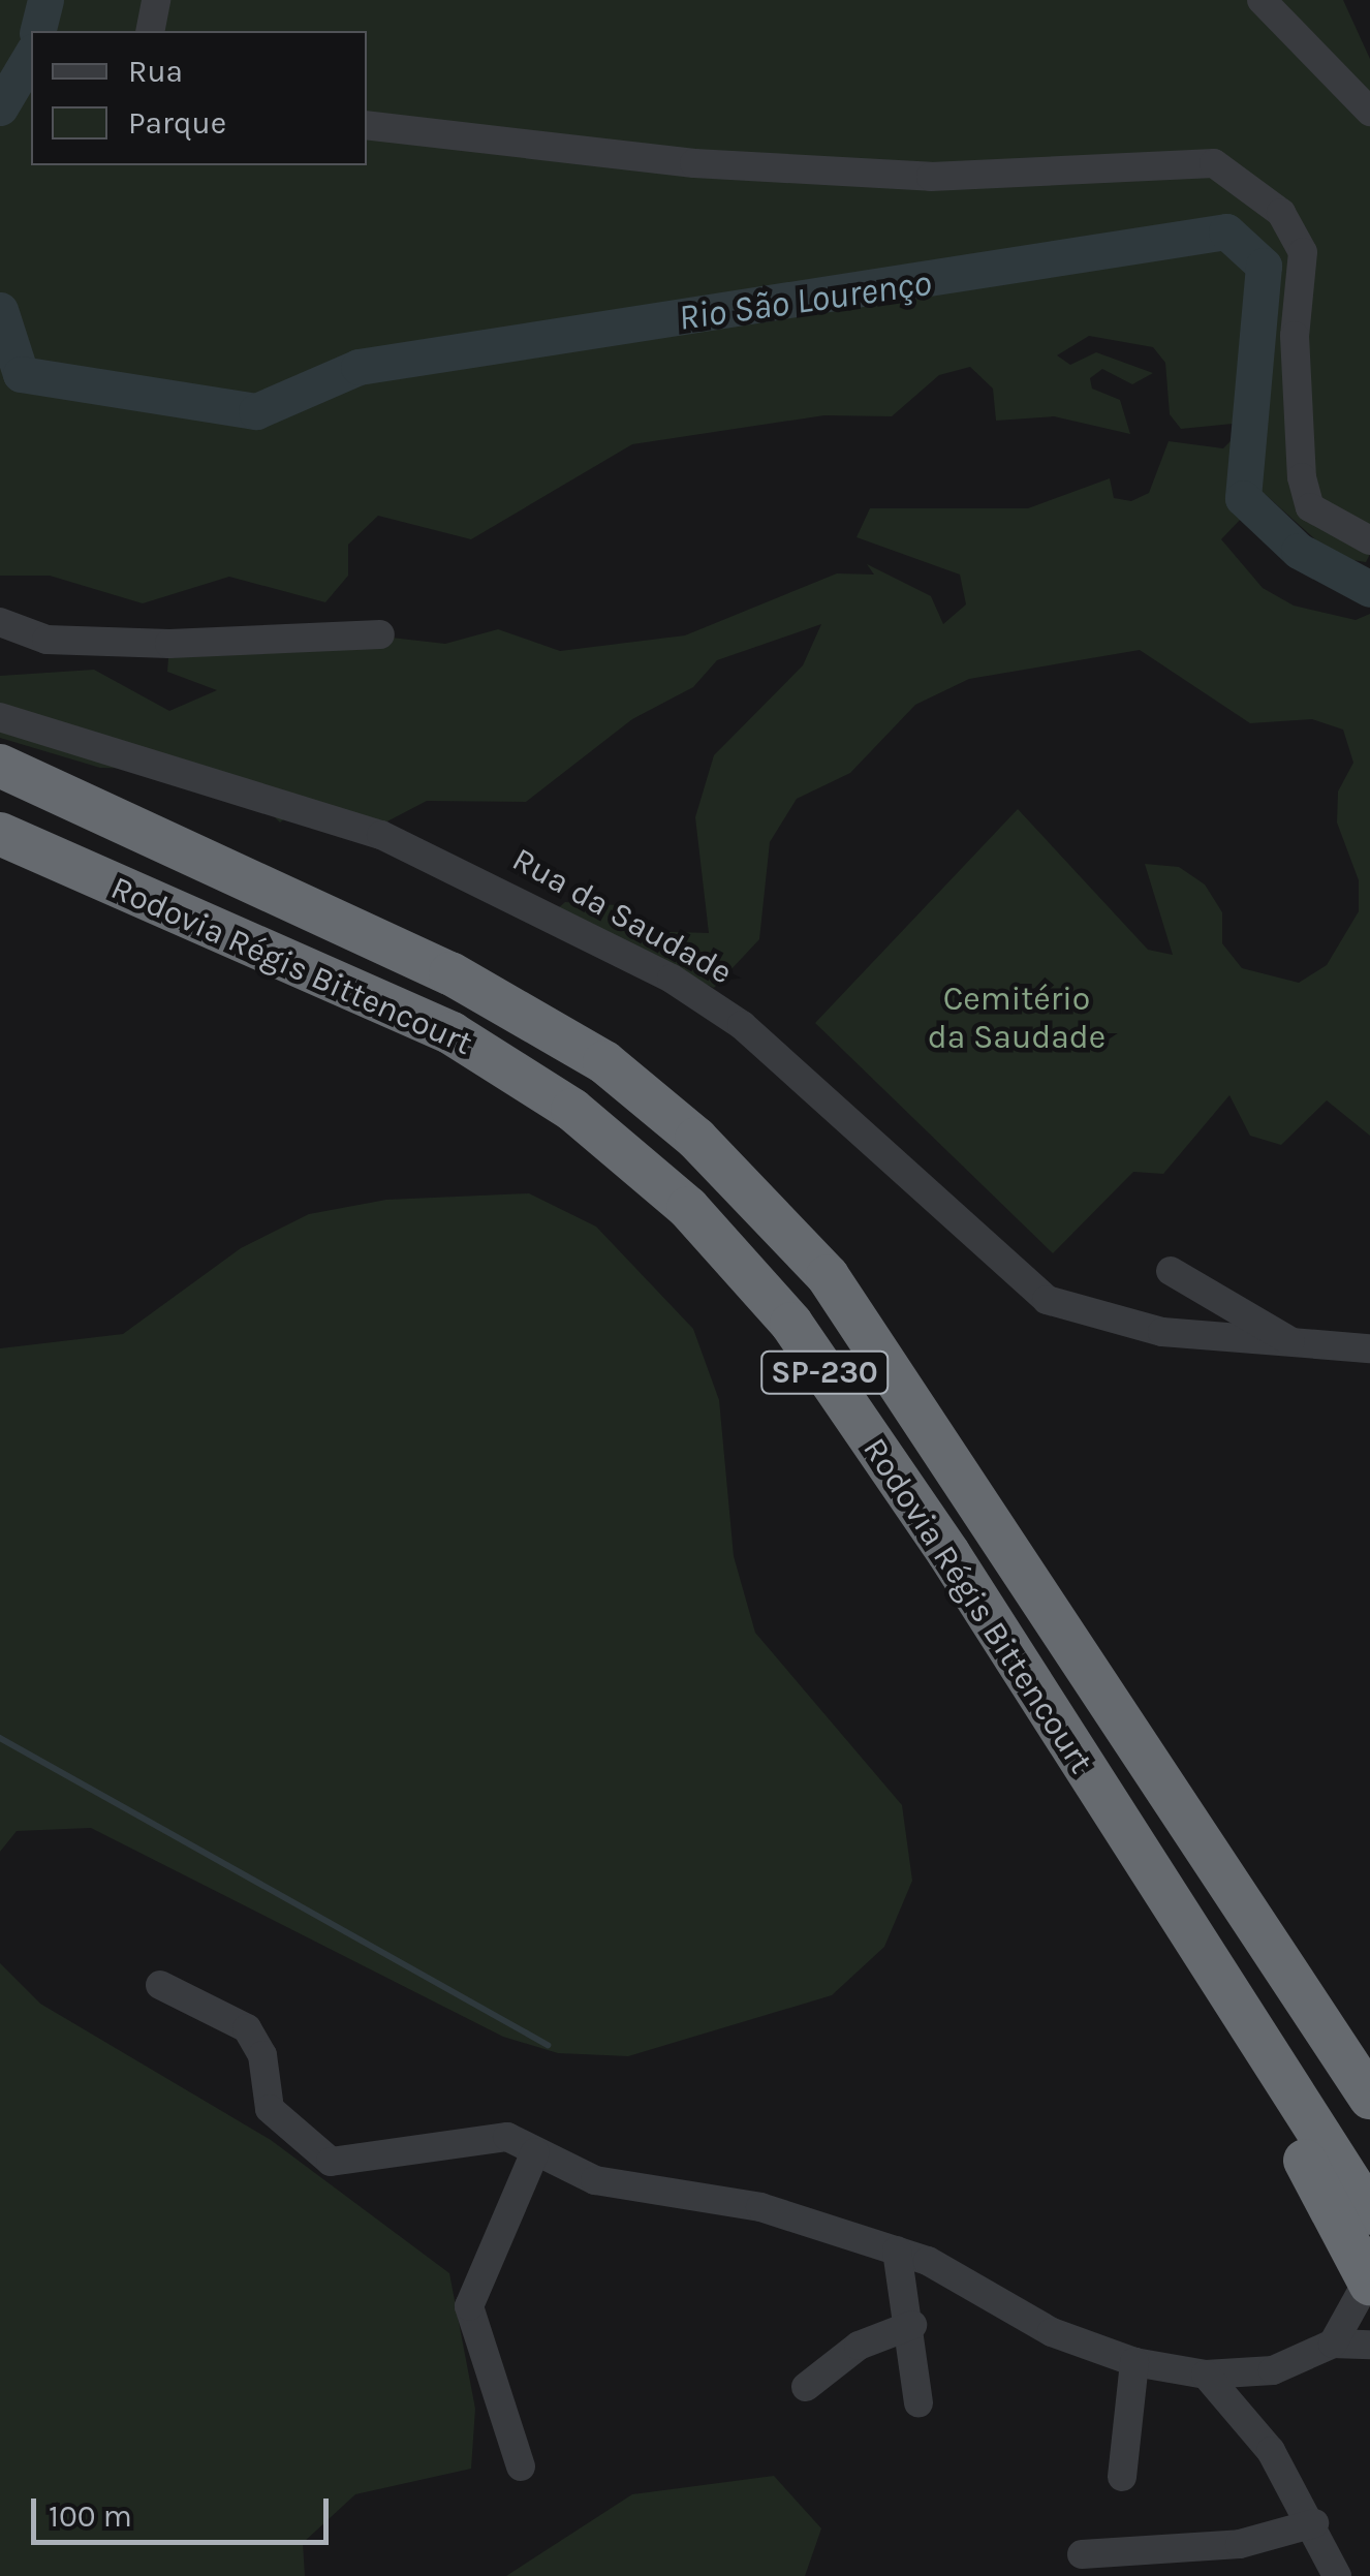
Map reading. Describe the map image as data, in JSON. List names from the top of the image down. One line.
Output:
{"streets":{"highway":["Rodovia Régis Bittencourt","SP-230"],"street":["Rua da Saudade"]},"water":["Rio São Lourenço"],"parks":["Cemitério da Saudade"],"legend":["Rua","Parque"],"scale_bar":"100 m"}
